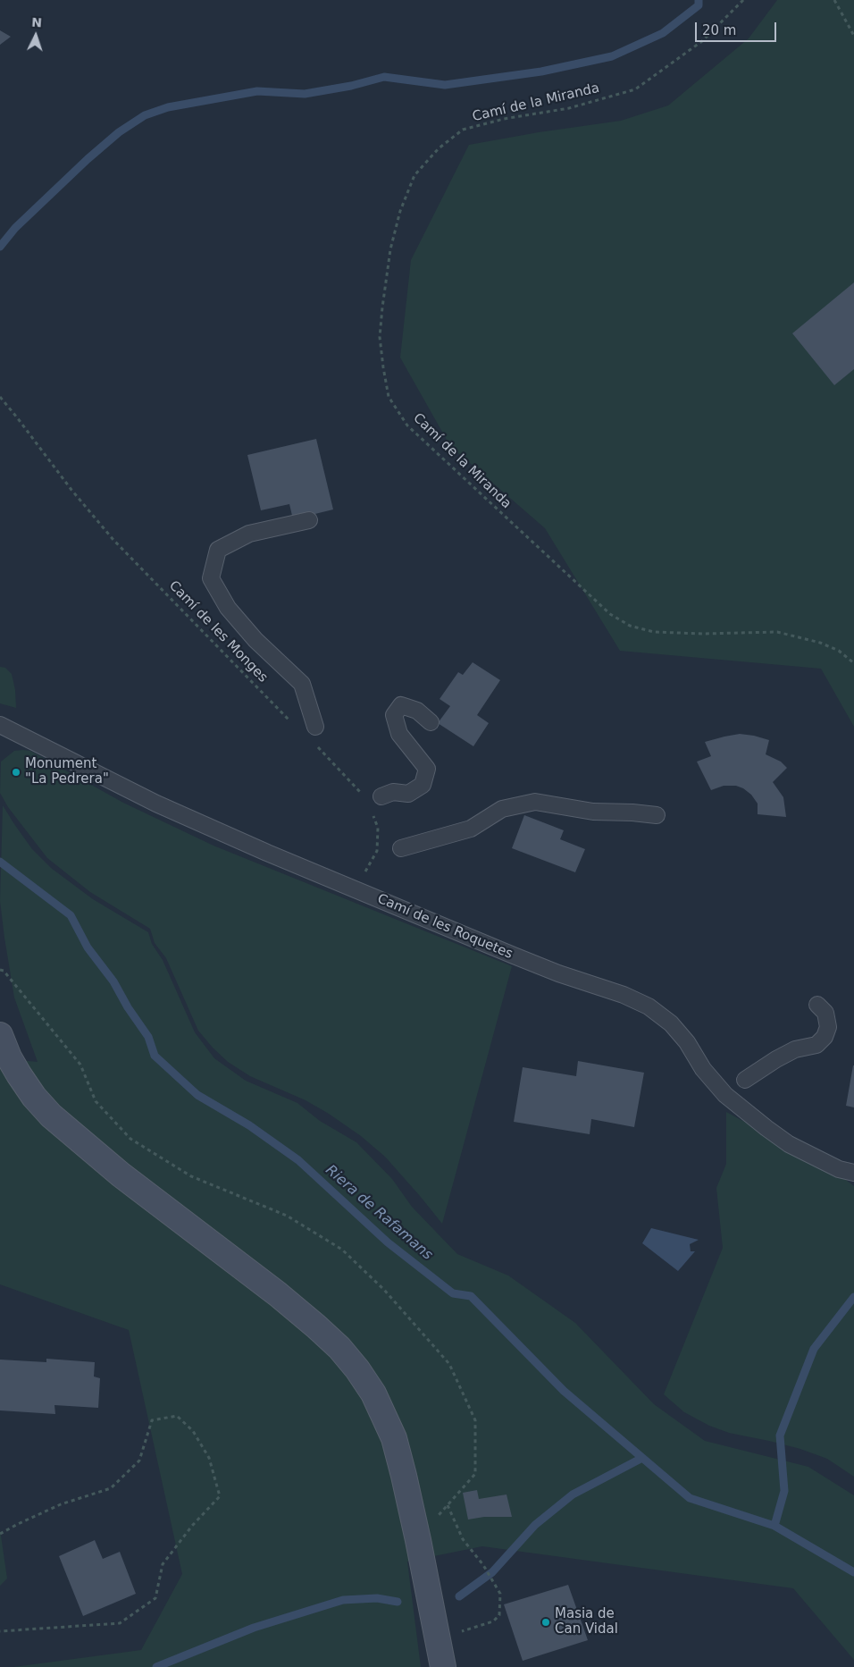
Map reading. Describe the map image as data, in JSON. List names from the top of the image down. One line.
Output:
{"streets":{"lane":["Camí de les Roquetes"],"path":["Camí de la Miranda","Camí de les Monges"]},"water":["Riera de Rafamans"],"places":["Monument \"La Pedrera\"","Masia de Can Vidal"],"scale_bar":"20 m","north":"top"}
